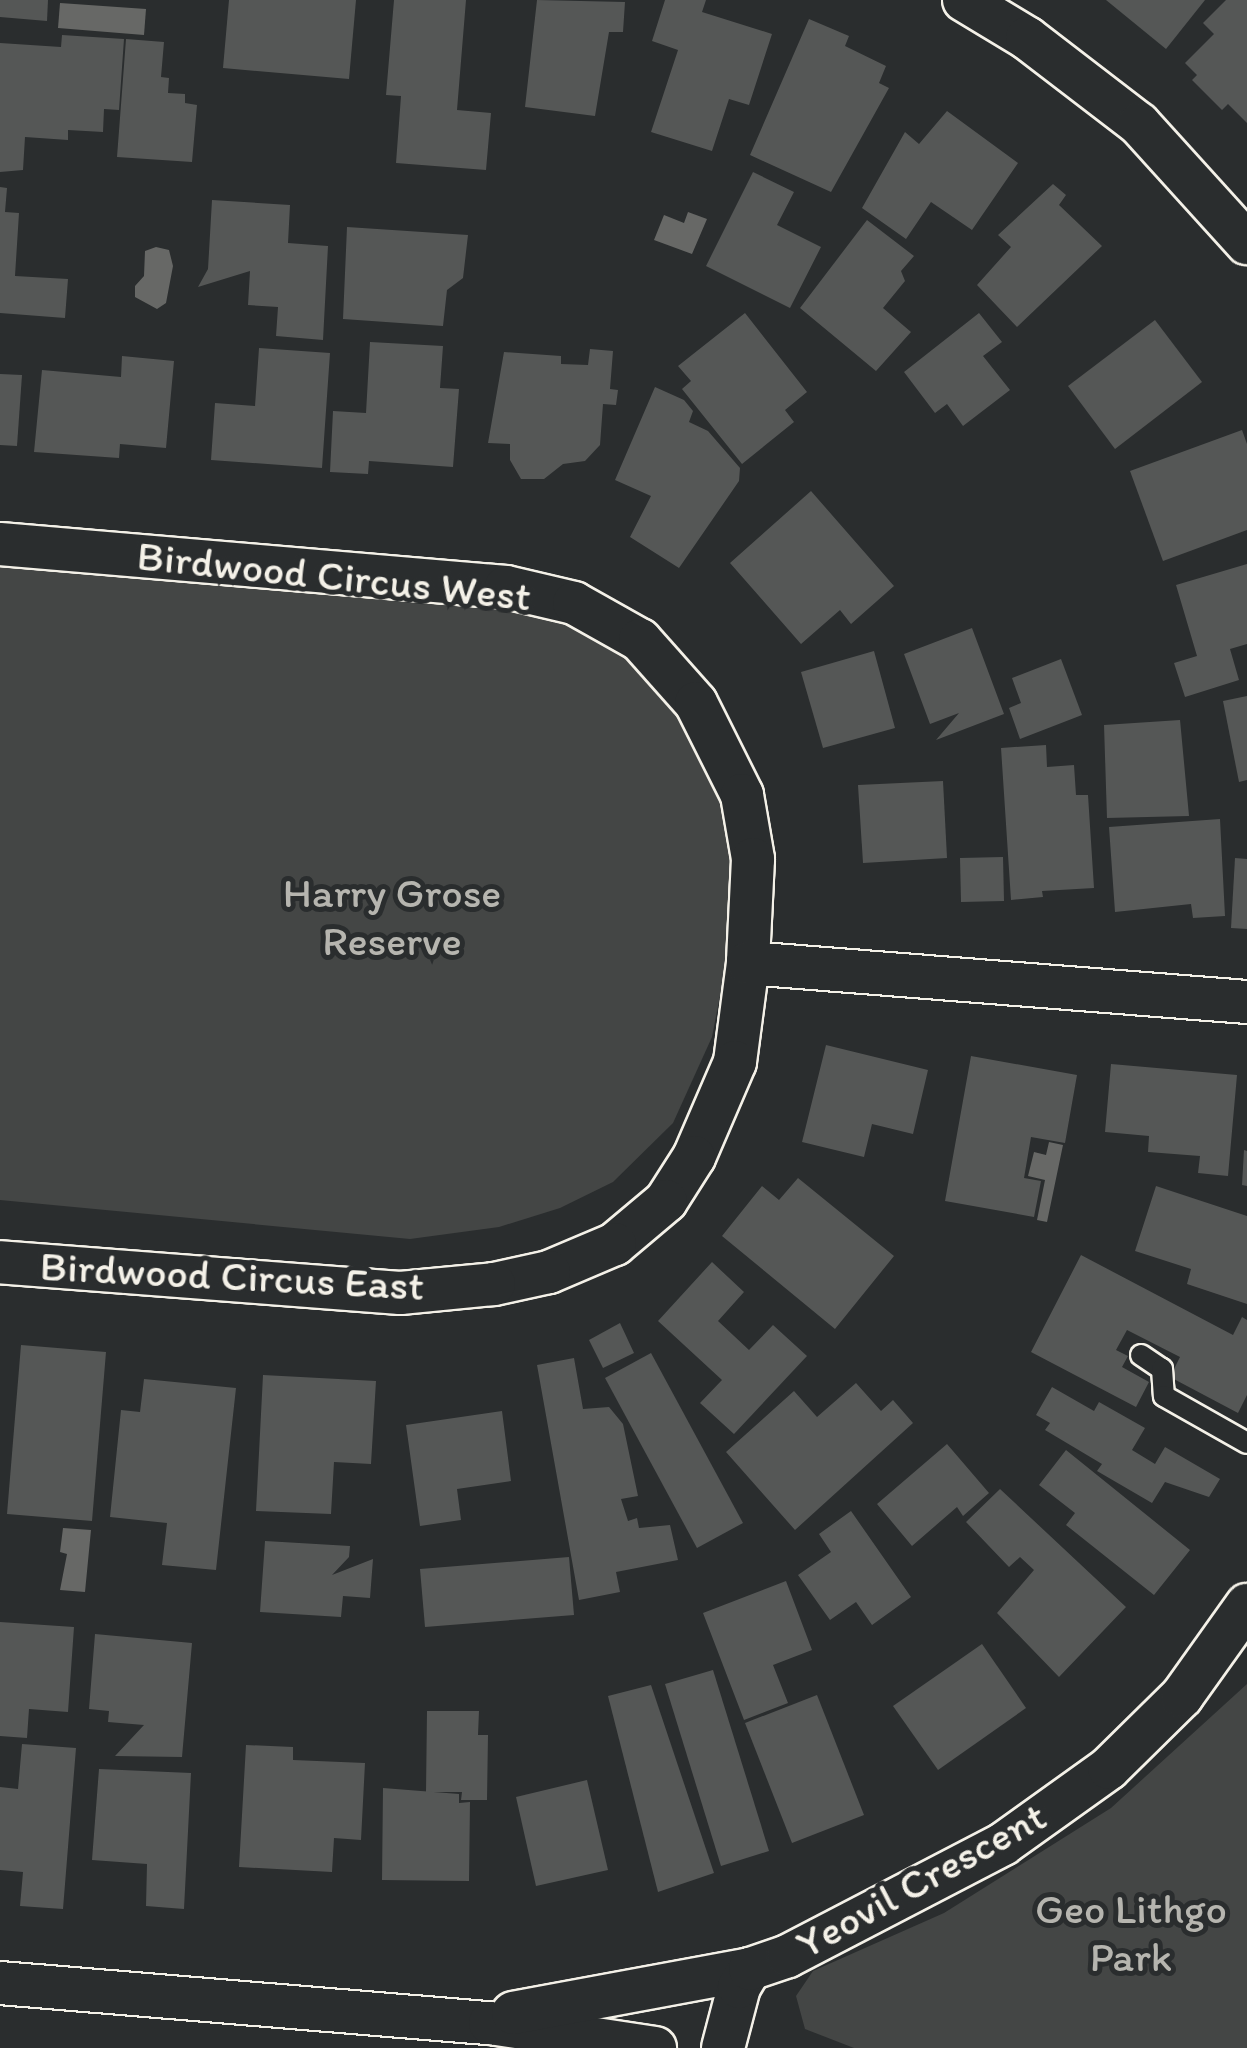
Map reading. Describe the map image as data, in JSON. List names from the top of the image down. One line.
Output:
{"streets":{"street":["Birdwood Circus West","Birdwood Circus East","Yeovil Crescent"]},"crossings":[["Birdwood Circus West","Birdwood Circus East"]],"parks":["Harry Grose Reserve","Geo Lithgo Park"]}
